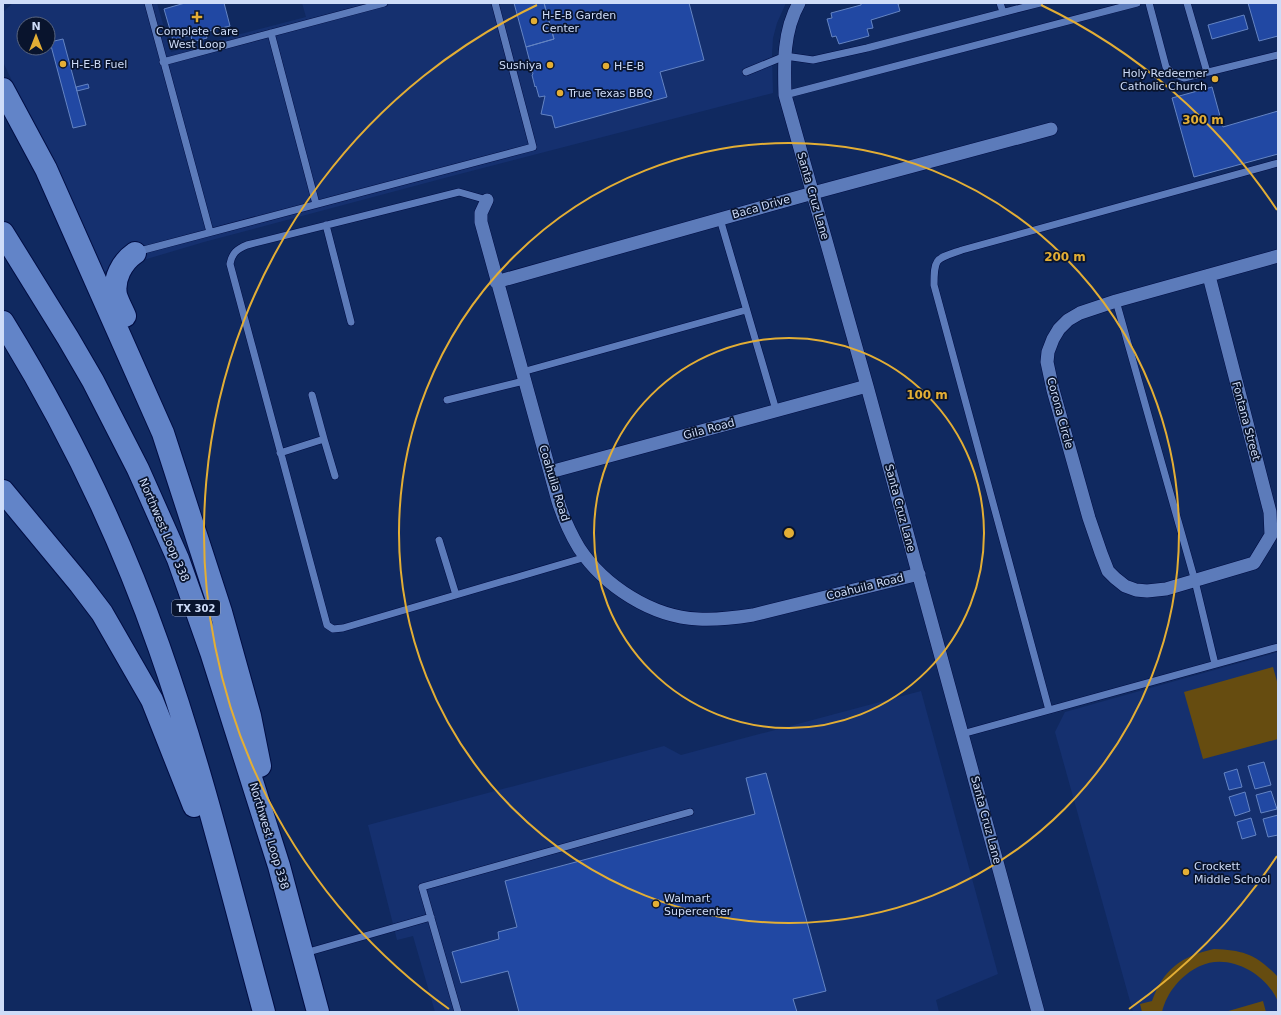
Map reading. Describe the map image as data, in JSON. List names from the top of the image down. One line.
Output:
{"streets":{"highway":["Northwest Loop 338","TX 302"],"street":["Santa Cruz Lane","Baca Drive","Corona Circle","Fontana Street","Gila Road","Coahuila Road"]},"crossings":[["Santa Cruz Lane","Baca Drive"],["Santa Cruz Lane","Gila Road"],["Santa Cruz Lane","Coahuila Road"],["Baca Drive","Coahuila Road"],["Corona Circle","Fontana Street"],["Gila Road","Coahuila Road"]],"places":{"health":["Complete Care West Loop"],"other":["H-E-B Garden Center","H-E-B Fuel","Sushiya","H-E-B","Holy Redeemer Catholic Church","True Texas BBQ","Crockett Middle School","Walmart Supercenter"]},"north":"top","rings":["300 m","200 m","100 m"]}
